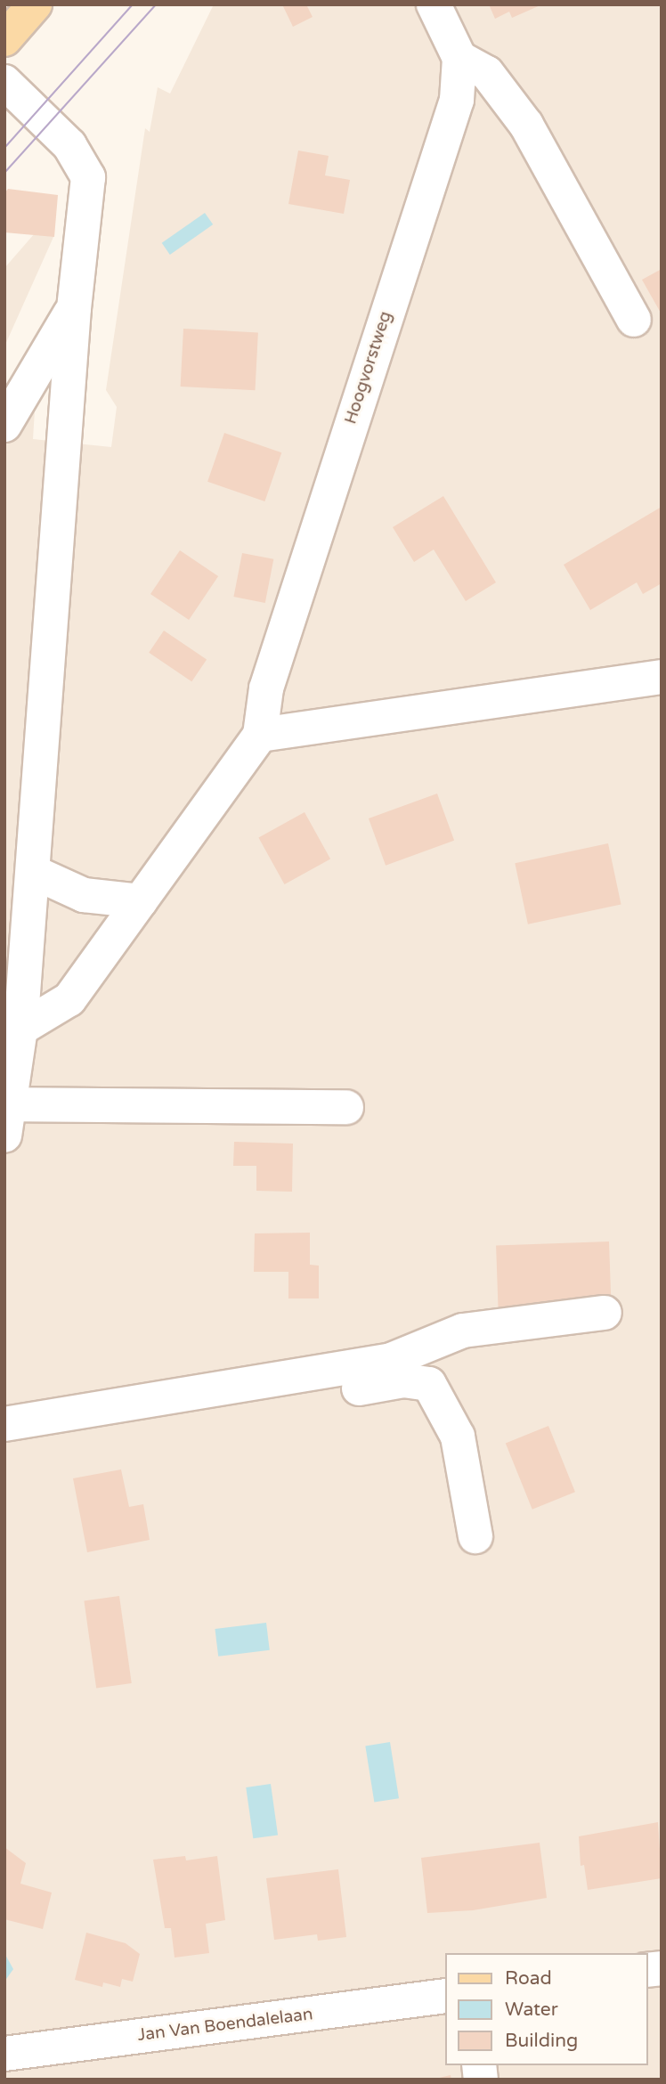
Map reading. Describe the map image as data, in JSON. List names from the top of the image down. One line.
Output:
{"streets":{"street":["Hoogvorstweg","Jan Van Boendalelaan"]},"legend":["Road","Water","Building"]}
